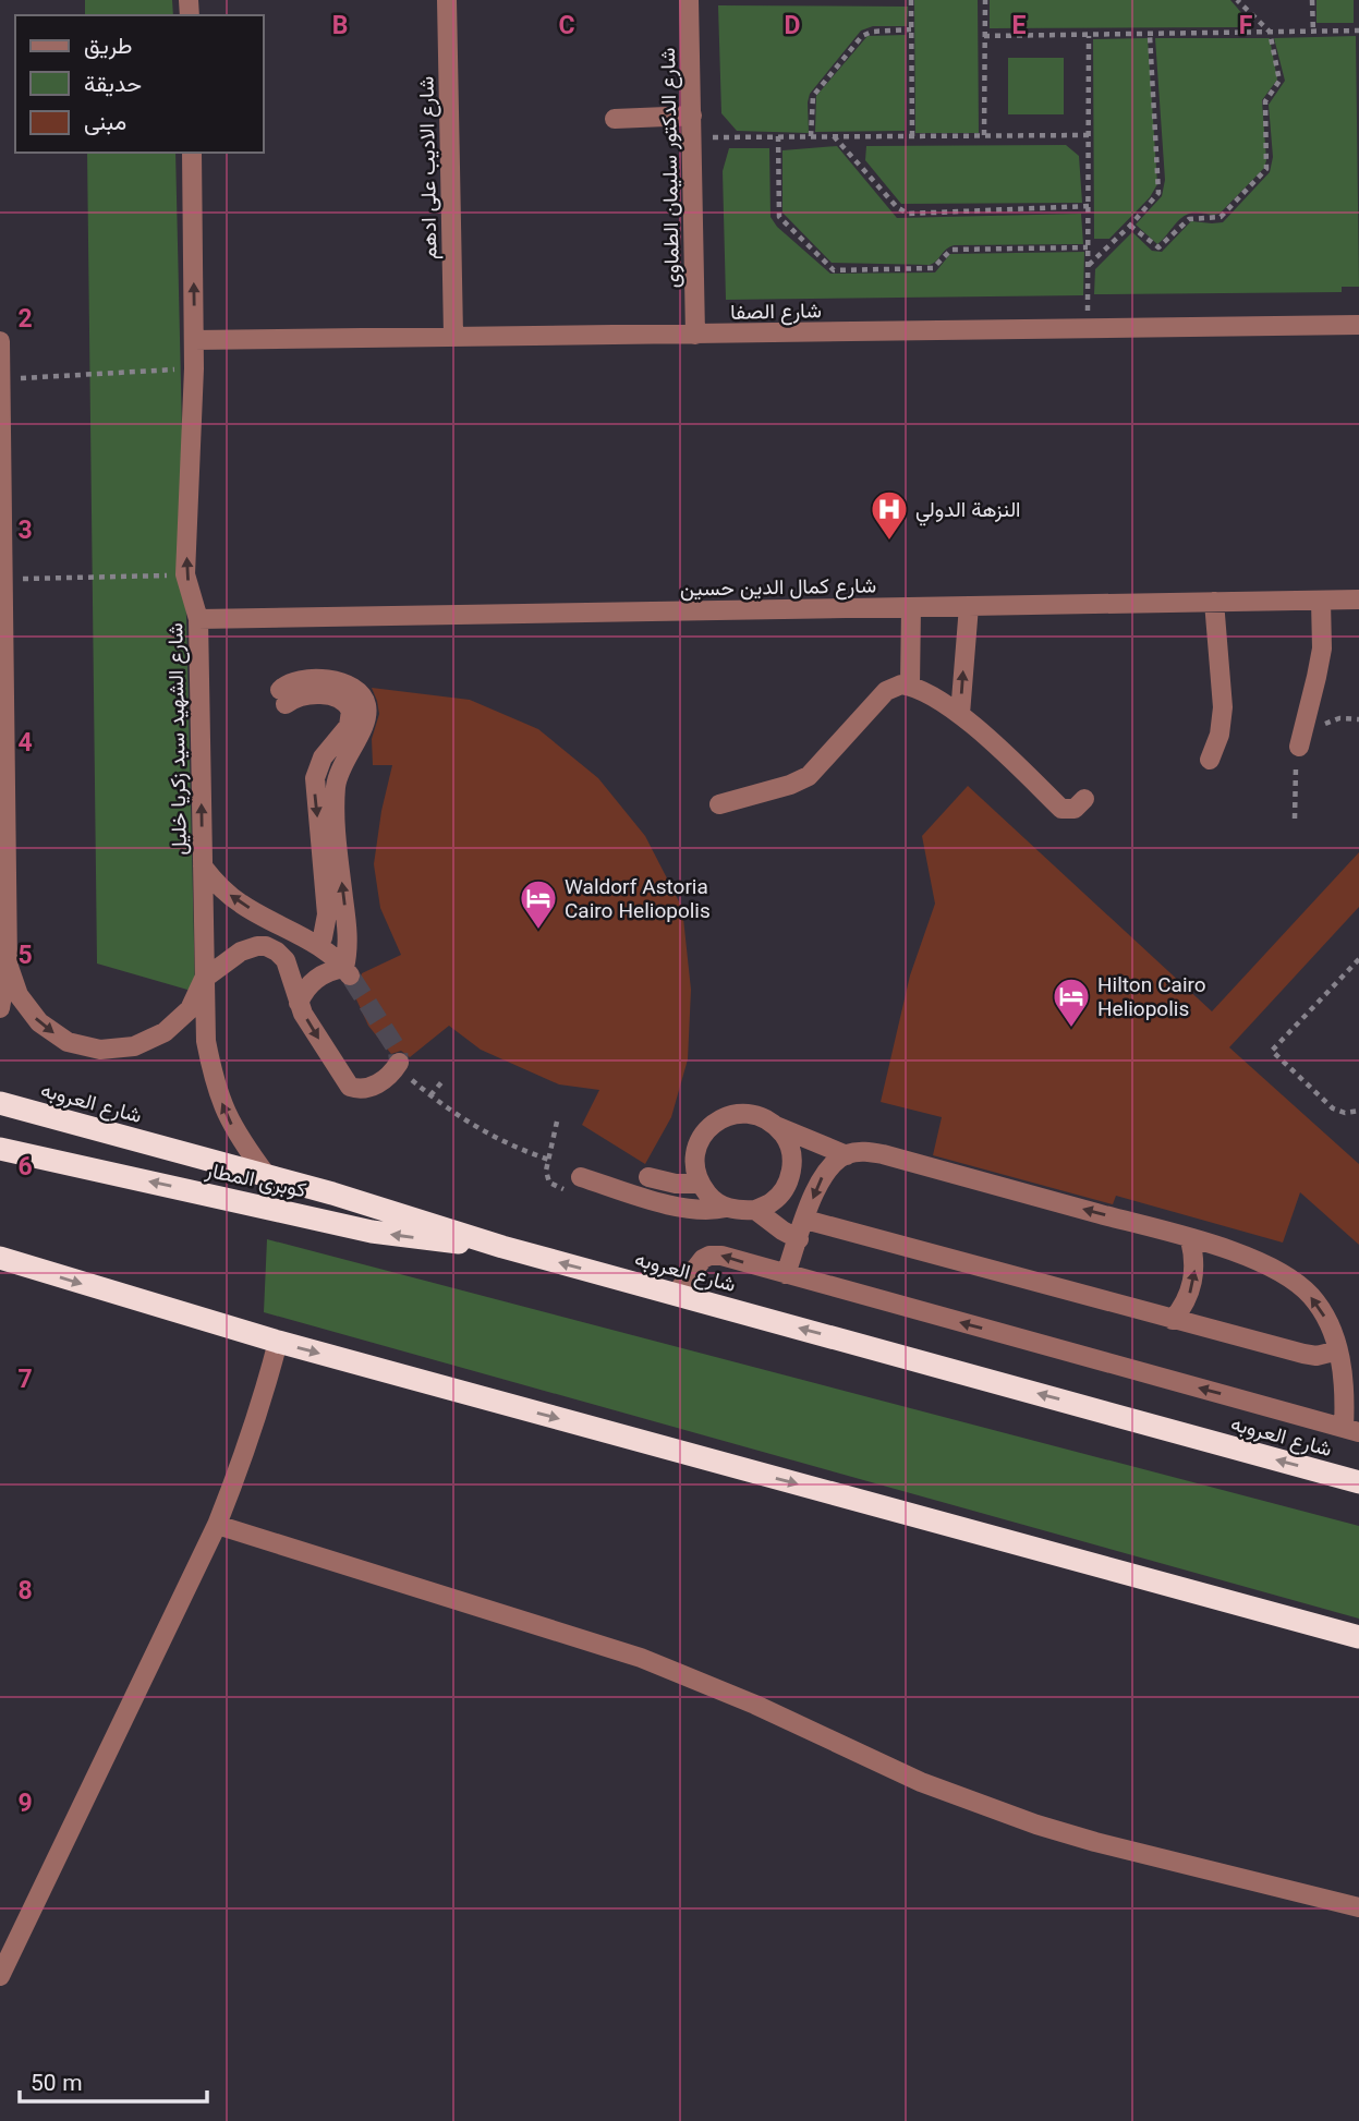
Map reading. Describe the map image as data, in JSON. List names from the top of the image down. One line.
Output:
{"streets":{"highway":["شارع العروبه","كوبرى المطار"],"street":["شارع الاديب على ادهم","شارع الدكتور سليمان الطماوى","شارع الصفا","شارع كمال الدين حسين","شارع الشهيد سيد زكريا خليل"]},"crossings":[["شارع الاديب على ادهم","شارع الصفا"],["شارع الدكتور سليمان الطماوى","شارع الصفا"],["شارع الصفا","شارع الشهيد سيد زكريا خليل"],["شارع كمال الدين حسين","شارع الشهيد سيد زكريا خليل"],["شارع الشهيد سيد زكريا خليل","شارع العروبه"],["شارع العروبه","كوبرى المطار"]],"one_way":["شارع الشهيد سيد زكريا خليل"],"places":{"hospital":["النزهة الدولي"],"hotel":["Waldorf Astoria Cairo Heliopolis","Hilton Cairo Heliopolis"]},"legend":["طريق","حديقة","مبنى"],"scale_bar":"50 m","grid":{"columns":["B","C","D","E","F"],"rows":["2","3","4","5","6","7","8","9"]}}
